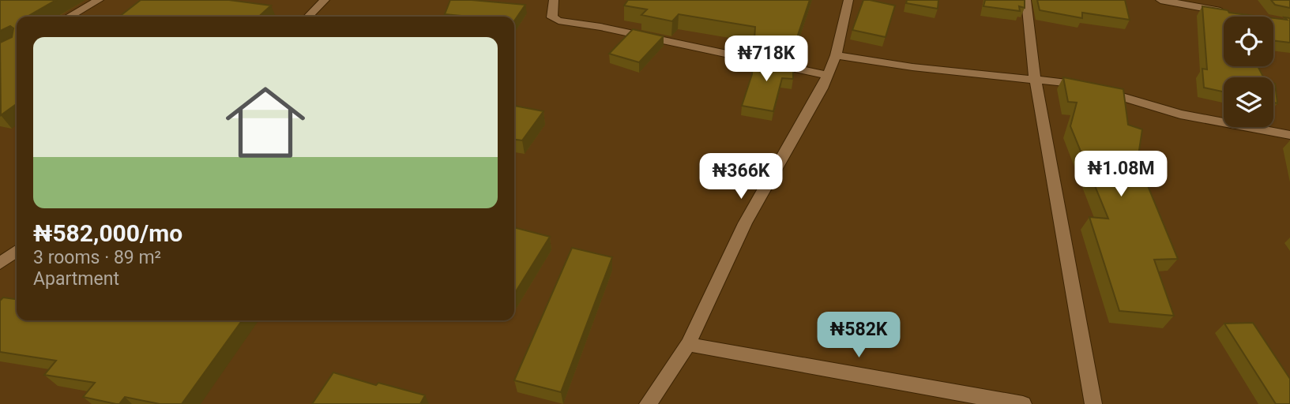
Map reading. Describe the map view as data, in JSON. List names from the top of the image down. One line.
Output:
{"page":{"list":[{"name":"₦582,000/mo","note":"3 rooms · 89 m² · Apartment"}],"price":["₦718K","₦1.08M","₦366K","₦582K"]}}
